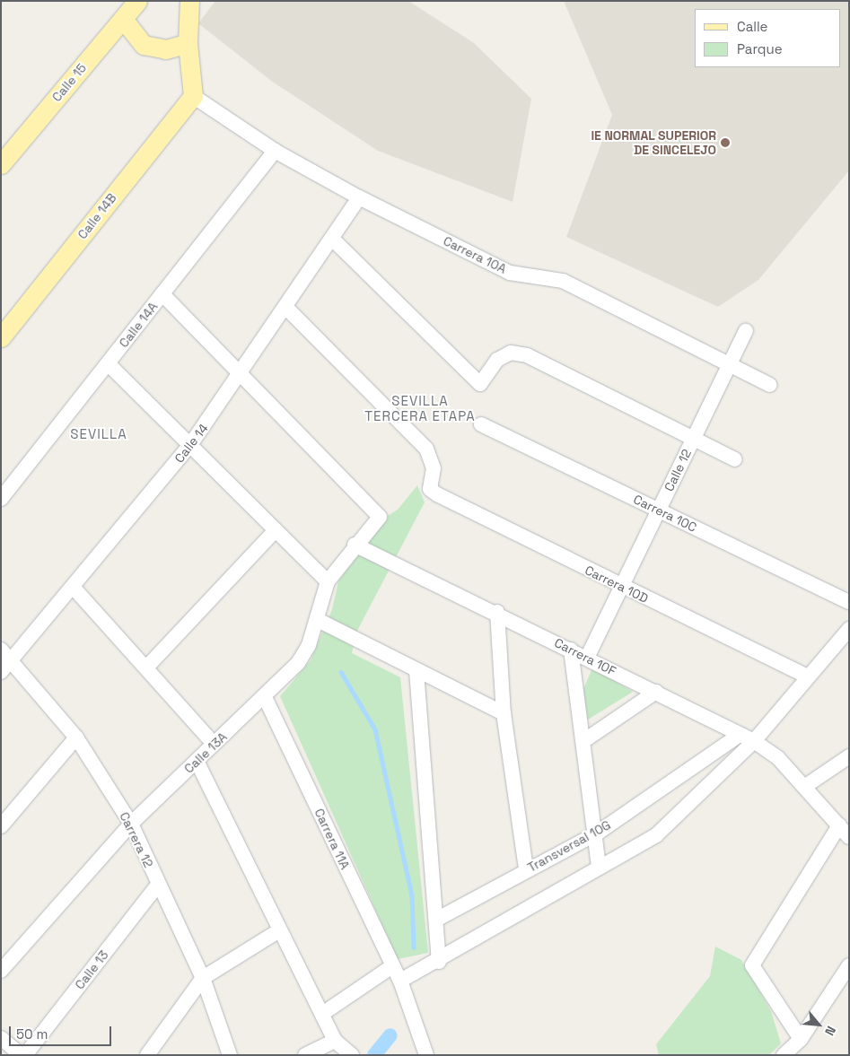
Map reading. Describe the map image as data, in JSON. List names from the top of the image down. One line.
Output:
{"streets":{"main road":["Calle 15","Calle 14B"],"street":["Carrera 10A","Calle 14A","Calle 14","Calle 12","Carrera 10C","Carrera 10D","Carrera 10F","Calle 13A","Carrera 11A","Carrera 12","Transversal 10G","Calle 13"]},"crossings":[["Calle 14B","Carrera 10A"],["Carrera 10A","Calle 14A"],["Carrera 10A","Calle 14"],["Carrera 10A","Calle 12"],["Calle 14","Carrera 10D"],["Calle 14","Calle 13A"],["Calle 14","Carrera 12"],["Calle 12","Carrera 10C"],["Calle 12","Carrera 10D"],["Calle 12","Carrera 10F"],["Carrera 10F","Calle 13A"],["Carrera 10F","Transversal 10G"],["Calle 13A","Carrera 11A"],["Calle 13A","Carrera 12"],["Carrera 12","Calle 13"]],"districts":["SEVILLA TERCERA ETAPA","SEVILLA"],"places":["IE NORMAL SUPERIOR DE SINCELEJO"],"legend":["Calle","Parque"],"scale_bar":"50 m","north":"bottom right"}
